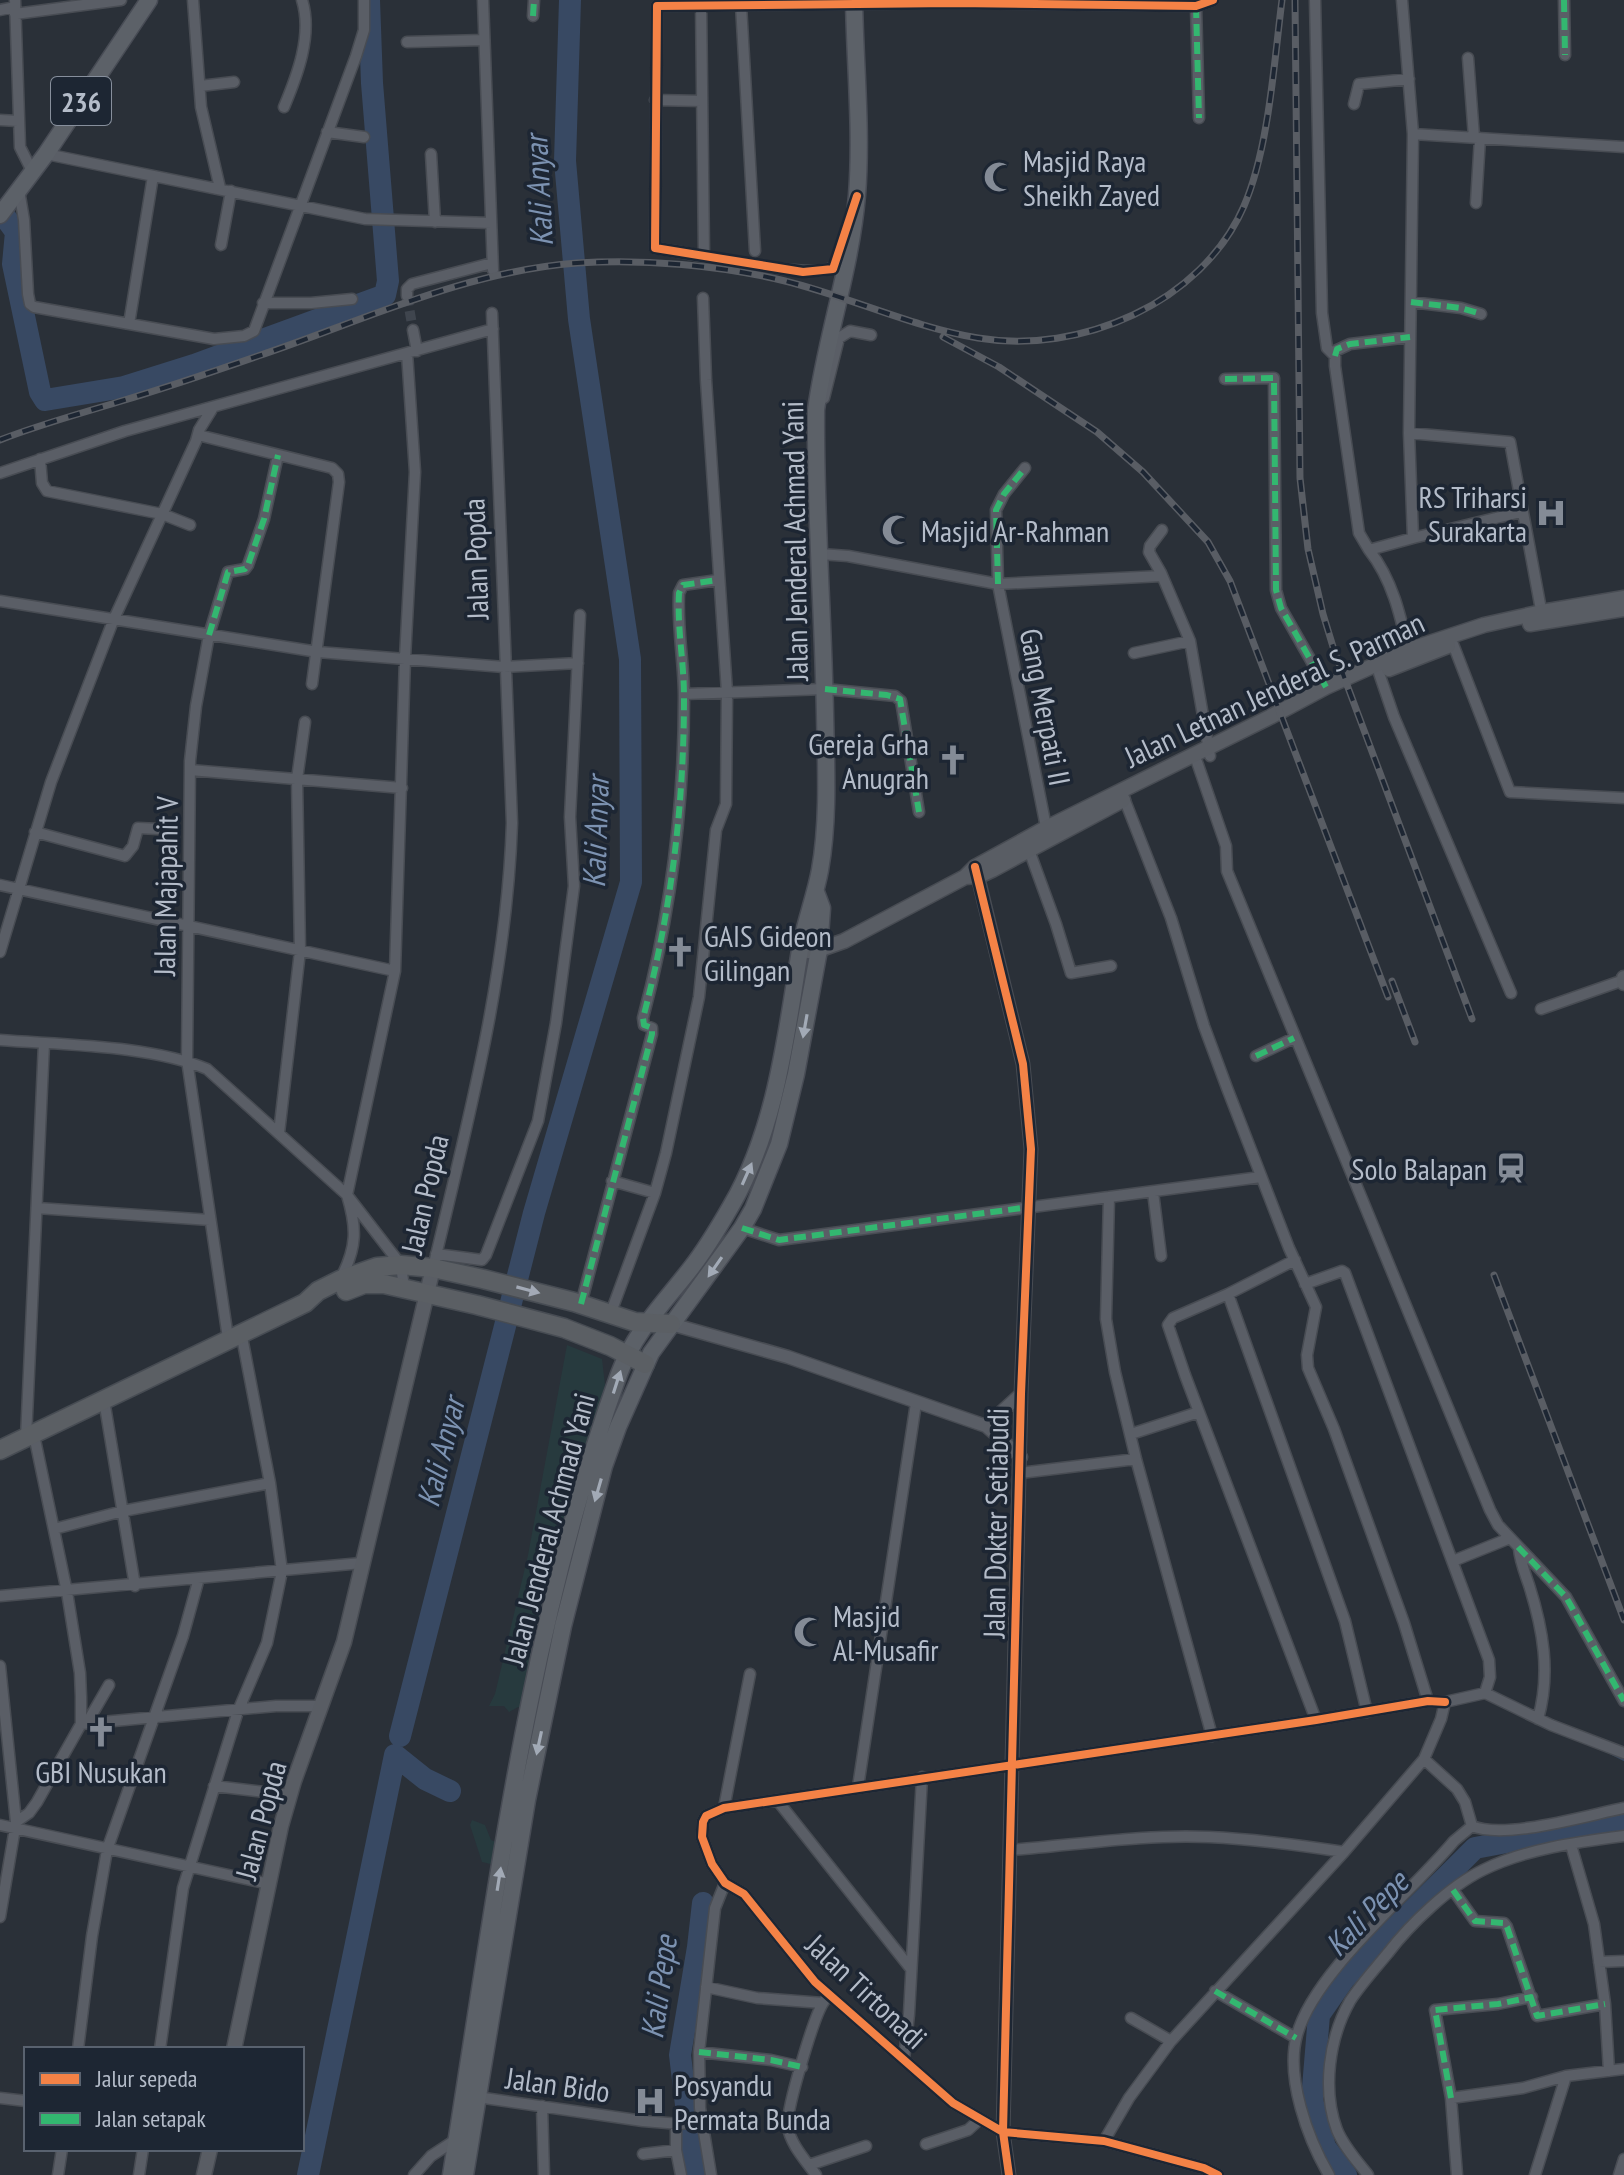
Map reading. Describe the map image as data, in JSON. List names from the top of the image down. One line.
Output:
{"streets":{"main road":["236","Jalan Jenderal Achmad Yani","Jalan Popda","Jalan Letnan Jenderal S. Parman"],"street":["Gang Merpati II","Jalan Majapahit V","Jalan Dokter Setiabudi","Jalan Tirtonadi","Jalan Bido"]},"crossings":[["Jalan Jenderal Achmad Yani","Jalan Letnan Jenderal S. Parman"],["Jalan Jenderal Achmad Yani","Jalan Bido"],["Jalan Letnan Jenderal S. Parman","Gang Merpati II"],["Jalan Letnan Jenderal S. Parman","Jalan Dokter Setiabudi"],["Jalan Dokter Setiabudi","Jalan Tirtonadi"]],"water":["Kali Anyar","Kali Pepe"],"places":{"mosque":["Masjid Raya Sheikh Zayed","Masjid Ar-Rahman","Masjid Al-Musafir"],"hospital":["RS Triharsi Surakarta","Posyandu Permata Bunda"],"church":["Gereja Grha Anugrah","GAIS Gideon Gilingan","GBI Nusukan"],"station":["Solo Balapan"]},"legend":["Jalur sepeda","Jalan setapak"]}
